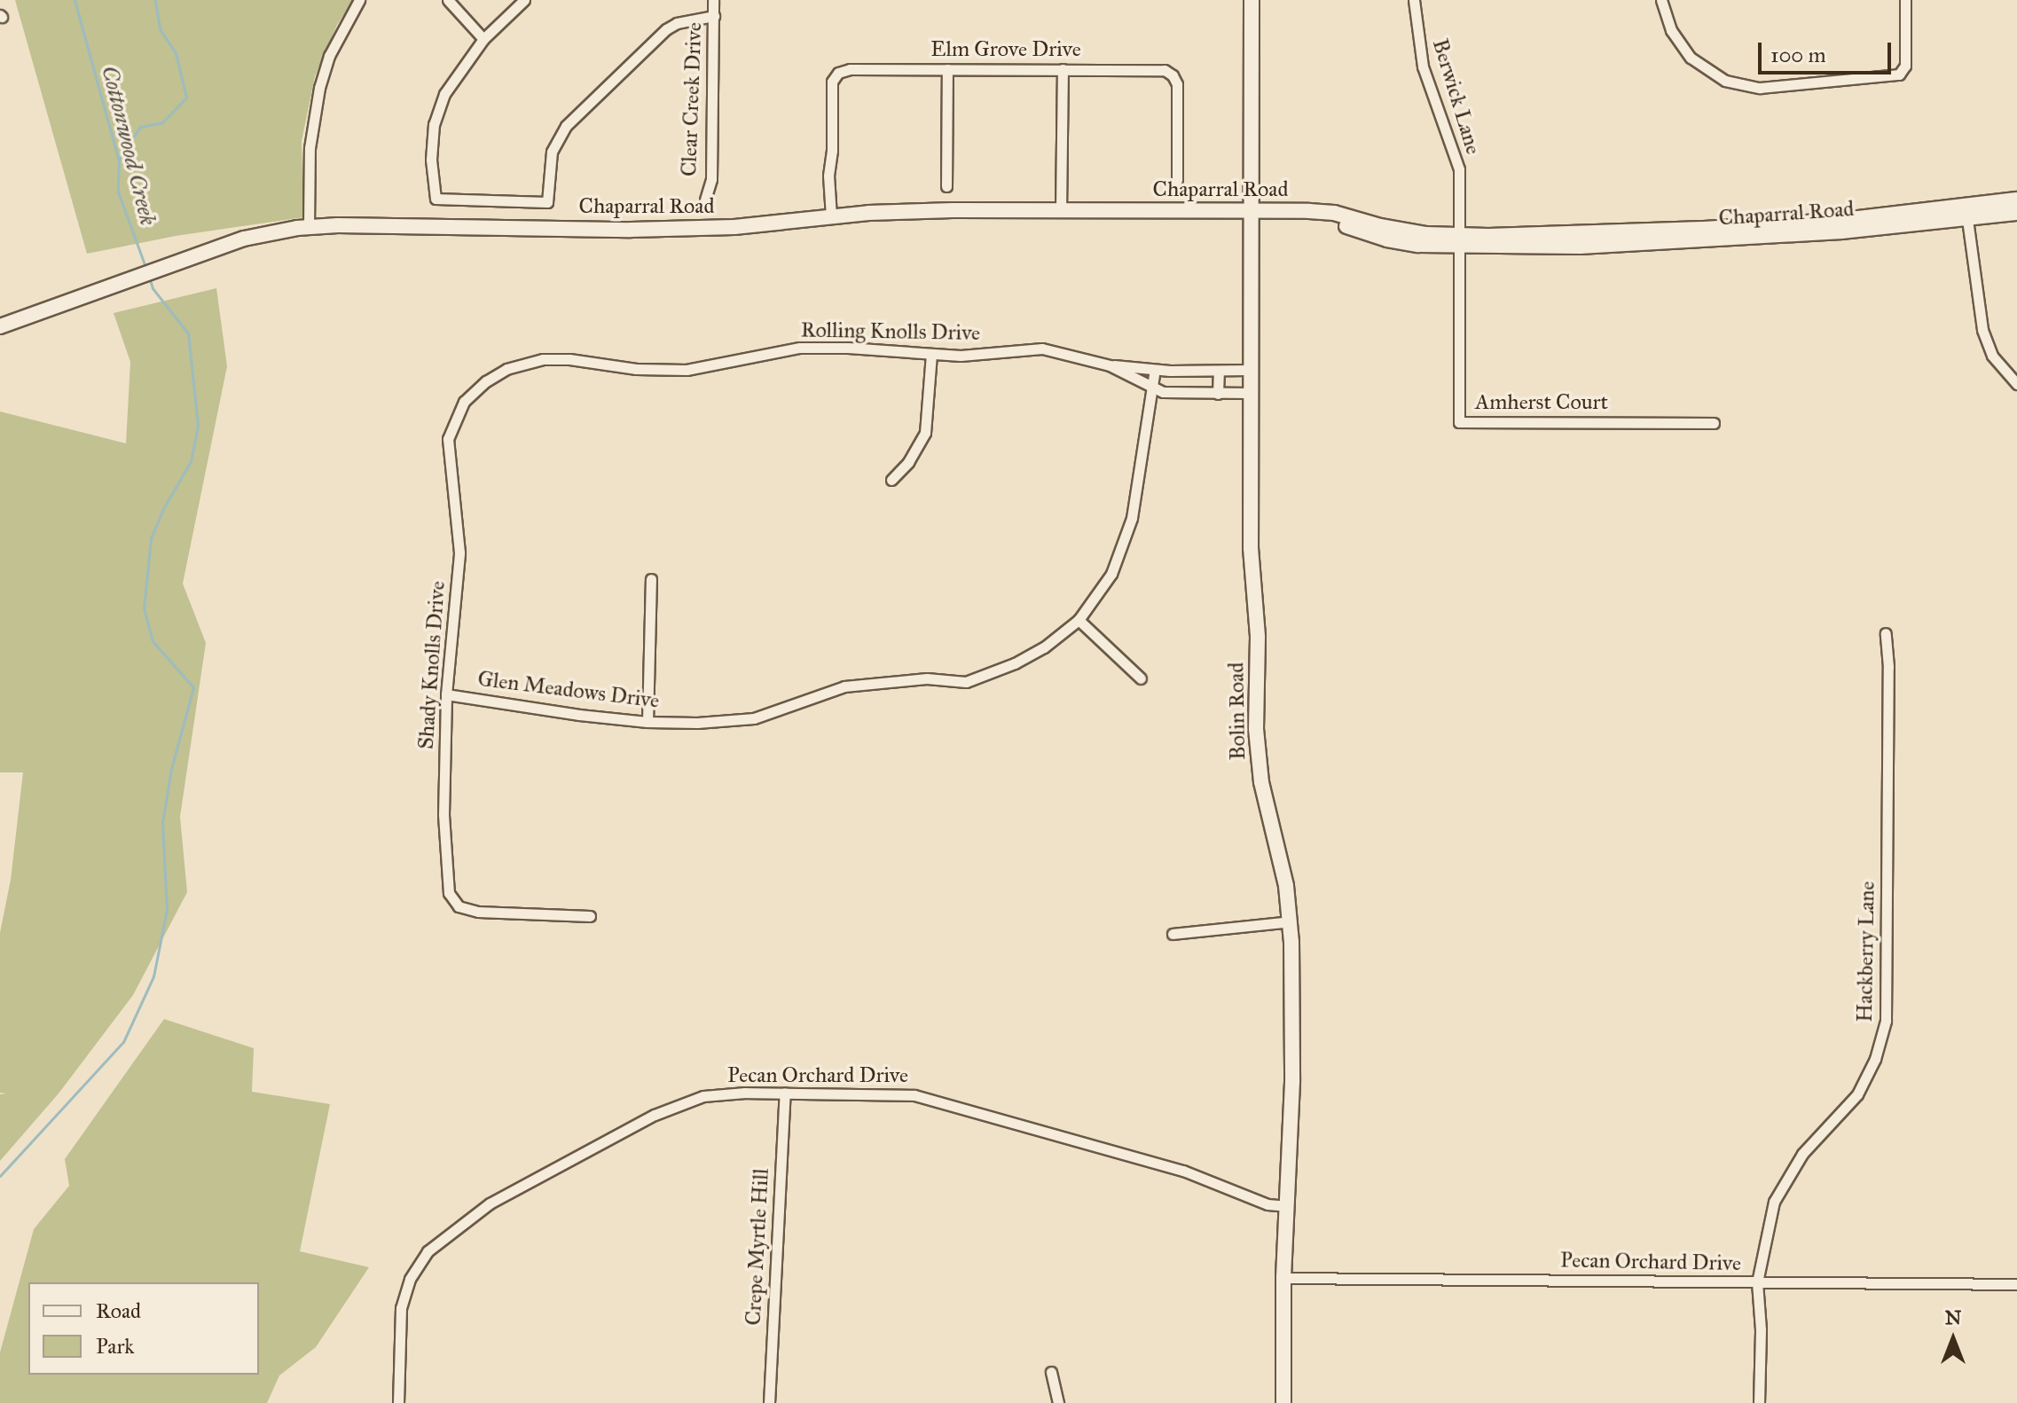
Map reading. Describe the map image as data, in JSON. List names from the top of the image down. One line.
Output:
{"streets":{"main road":["Chaparral Road","Bolin Road"],"street":["Elm Grove Drive","Berwick Lane","Clear Creek Drive","Rolling Knolls Drive","Amherst Court","Shady Knolls Drive","Glen Meadows Drive","Hackberry Lane","Pecan Orchard Drive","Crepe Myrtle Hill"]},"crossings":[["Elm Grove Drive","Chaparral Road"],["Berwick Lane","Chaparral Road"],["Berwick Lane","Amherst Court"],["Chaparral Road","Amherst Court"],["Chaparral Road","Bolin Road"],["Rolling Knolls Drive","Shady Knolls Drive"],["Rolling Knolls Drive","Glen Meadows Drive"],["Rolling Knolls Drive","Bolin Road"],["Shady Knolls Drive","Glen Meadows Drive"],["Bolin Road","Pecan Orchard Drive"],["Hackberry Lane","Pecan Orchard Drive"],["Pecan Orchard Drive","Crepe Myrtle Hill"]],"water":["Cottonwood Creek"],"legend":["Road","Park"],"scale_bar":"100 m","north":"top"}
